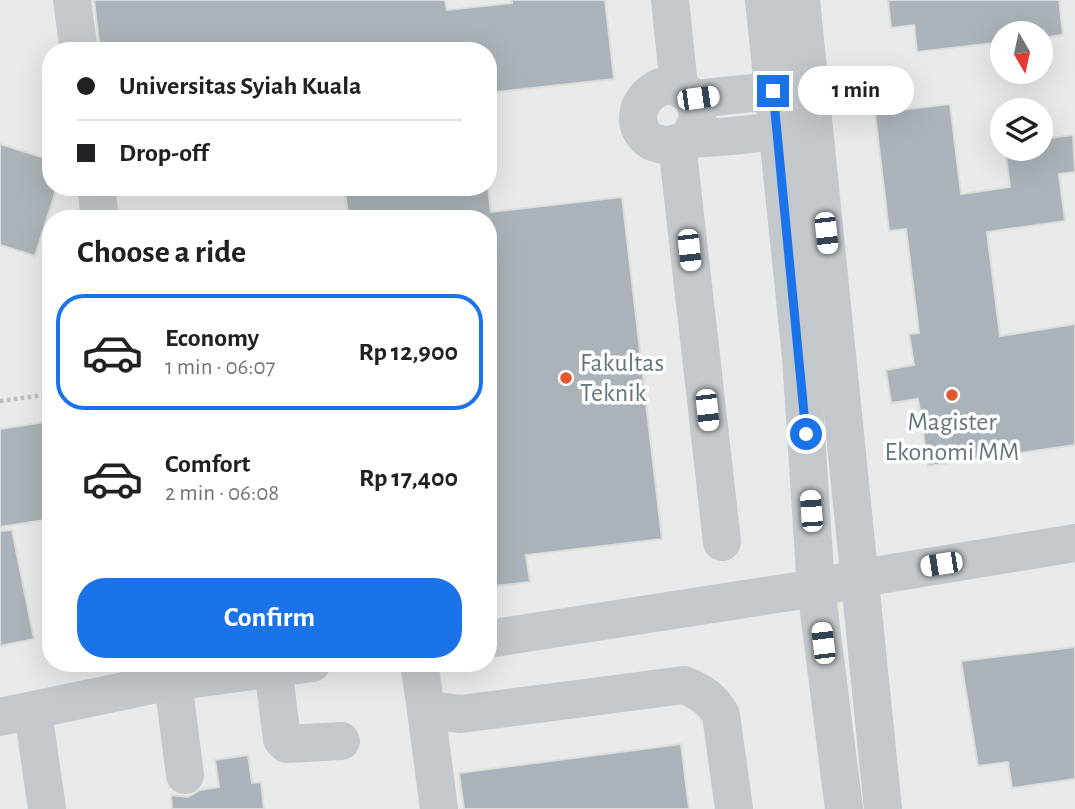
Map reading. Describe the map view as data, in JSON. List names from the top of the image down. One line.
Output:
{"places":["Fakultas Teknik","Magister Ekonomi MM"],"north":"bottom","page":{"banner":["Universitas Syiah Kuala","Drop-off"],"bubble":"1 min","heading":"Choose a ride","list":[{"name":"Economy","note":"1 min · 06:07","value":"Rp 12,900"},{"name":"Comfort","note":"2 min · 06:08","value":"Rp 17,400"}],"buttons":"Confirm"}}
